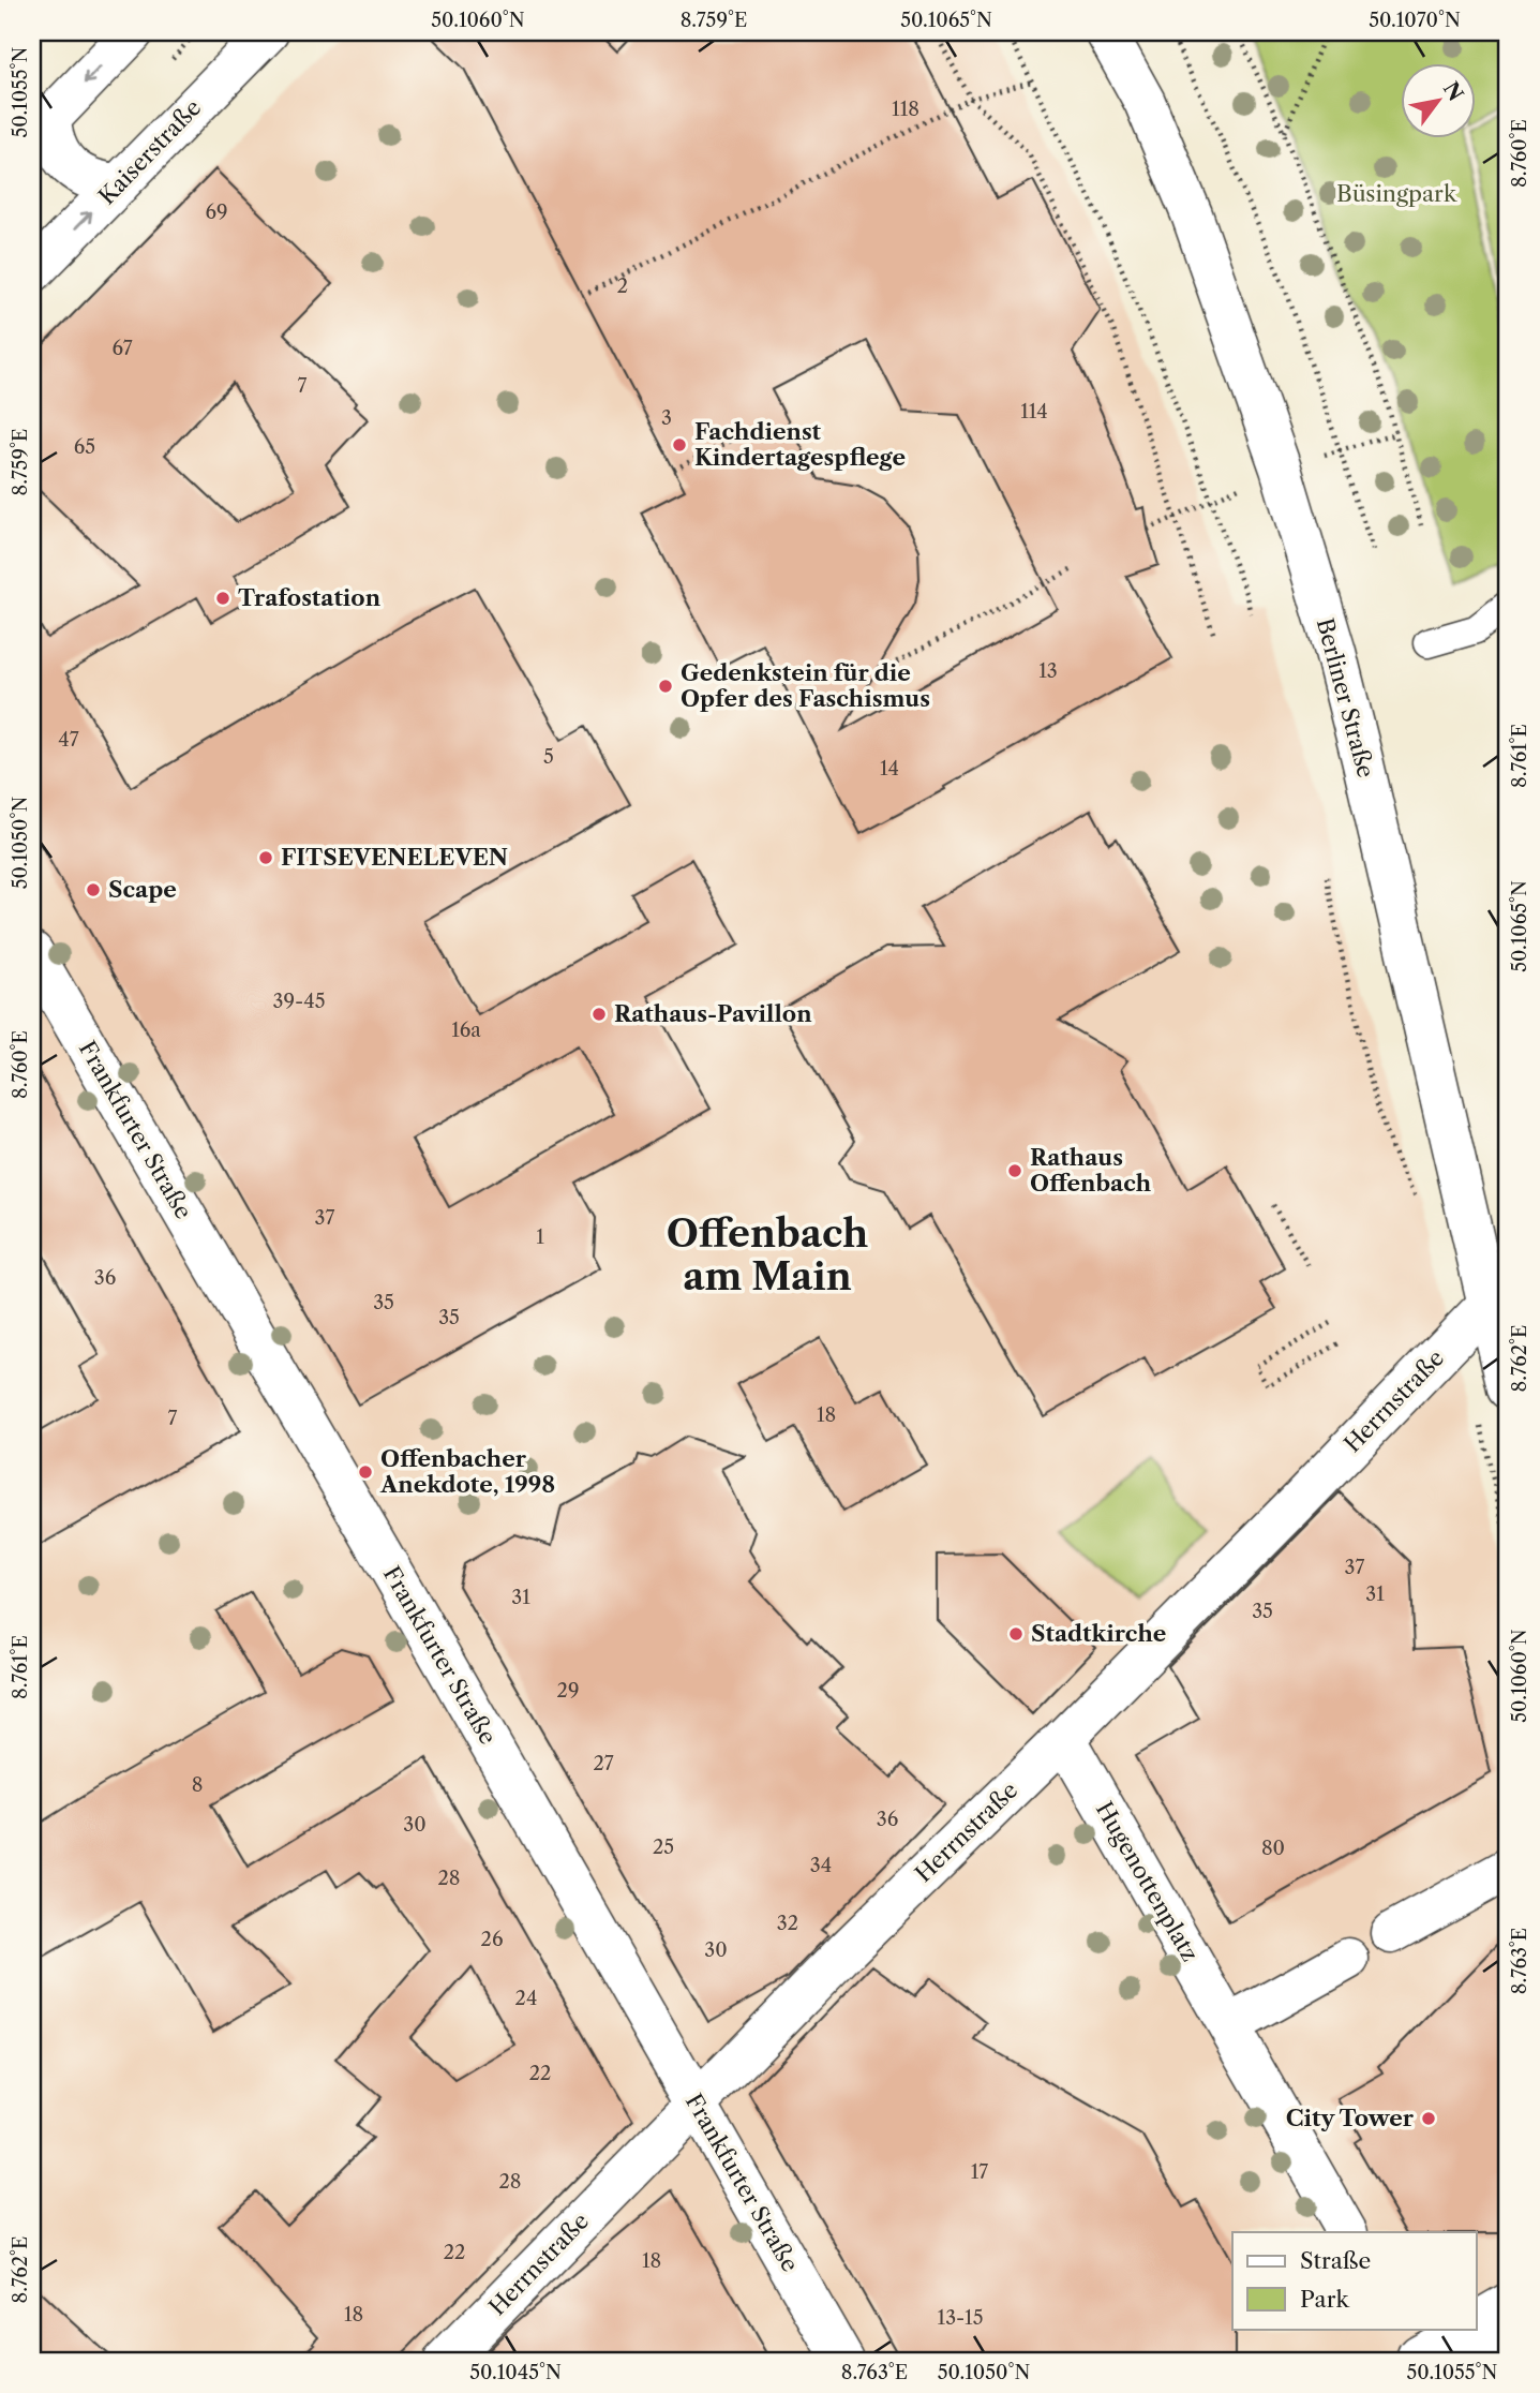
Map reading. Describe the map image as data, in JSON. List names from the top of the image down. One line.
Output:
{"streets":{"street":["Kaiserstraße","Berliner Straße","Frankfurter Straße","Herrnstraße","Hugenottenplatz"]},"crossings":[["Berliner Straße","Herrnstraße"],["Frankfurter Straße","Herrnstraße"],["Herrnstraße","Hugenottenplatz"]],"one_way":["Kaiserstraße"],"districts":["Offenbach am Main"],"parks":["Büsingpark"],"places":["Fachdienst Kindertagespflege","Trafostation","Gedenkstein für die Opfer des Faschismus","FITSEVENELEVEN","Scape","Rathaus-Pavillon","Rathaus Offenbach","Offenbacher Anekdote, 1998","Stadtkirche","City Tower"],"house_numbers":["118","69","2","67","7","114","3","65","13","47","5","14","39-45","16a","37","1","36","35","35","18","7","37","31","31","35","29","27","8","36","30","25","80","34","28","32","26","30","24","22","17","28","22","18","18","13-15"],"legend":["Straße","Park"],"north":"top right","coordinates":["50.1060°N","8.759°E","50.1065°N","50.1070°N","50.1055°N","8.760°E","8.761°E","50.1050°N","8.762°E","8.763°E","50.1045°N"]}
